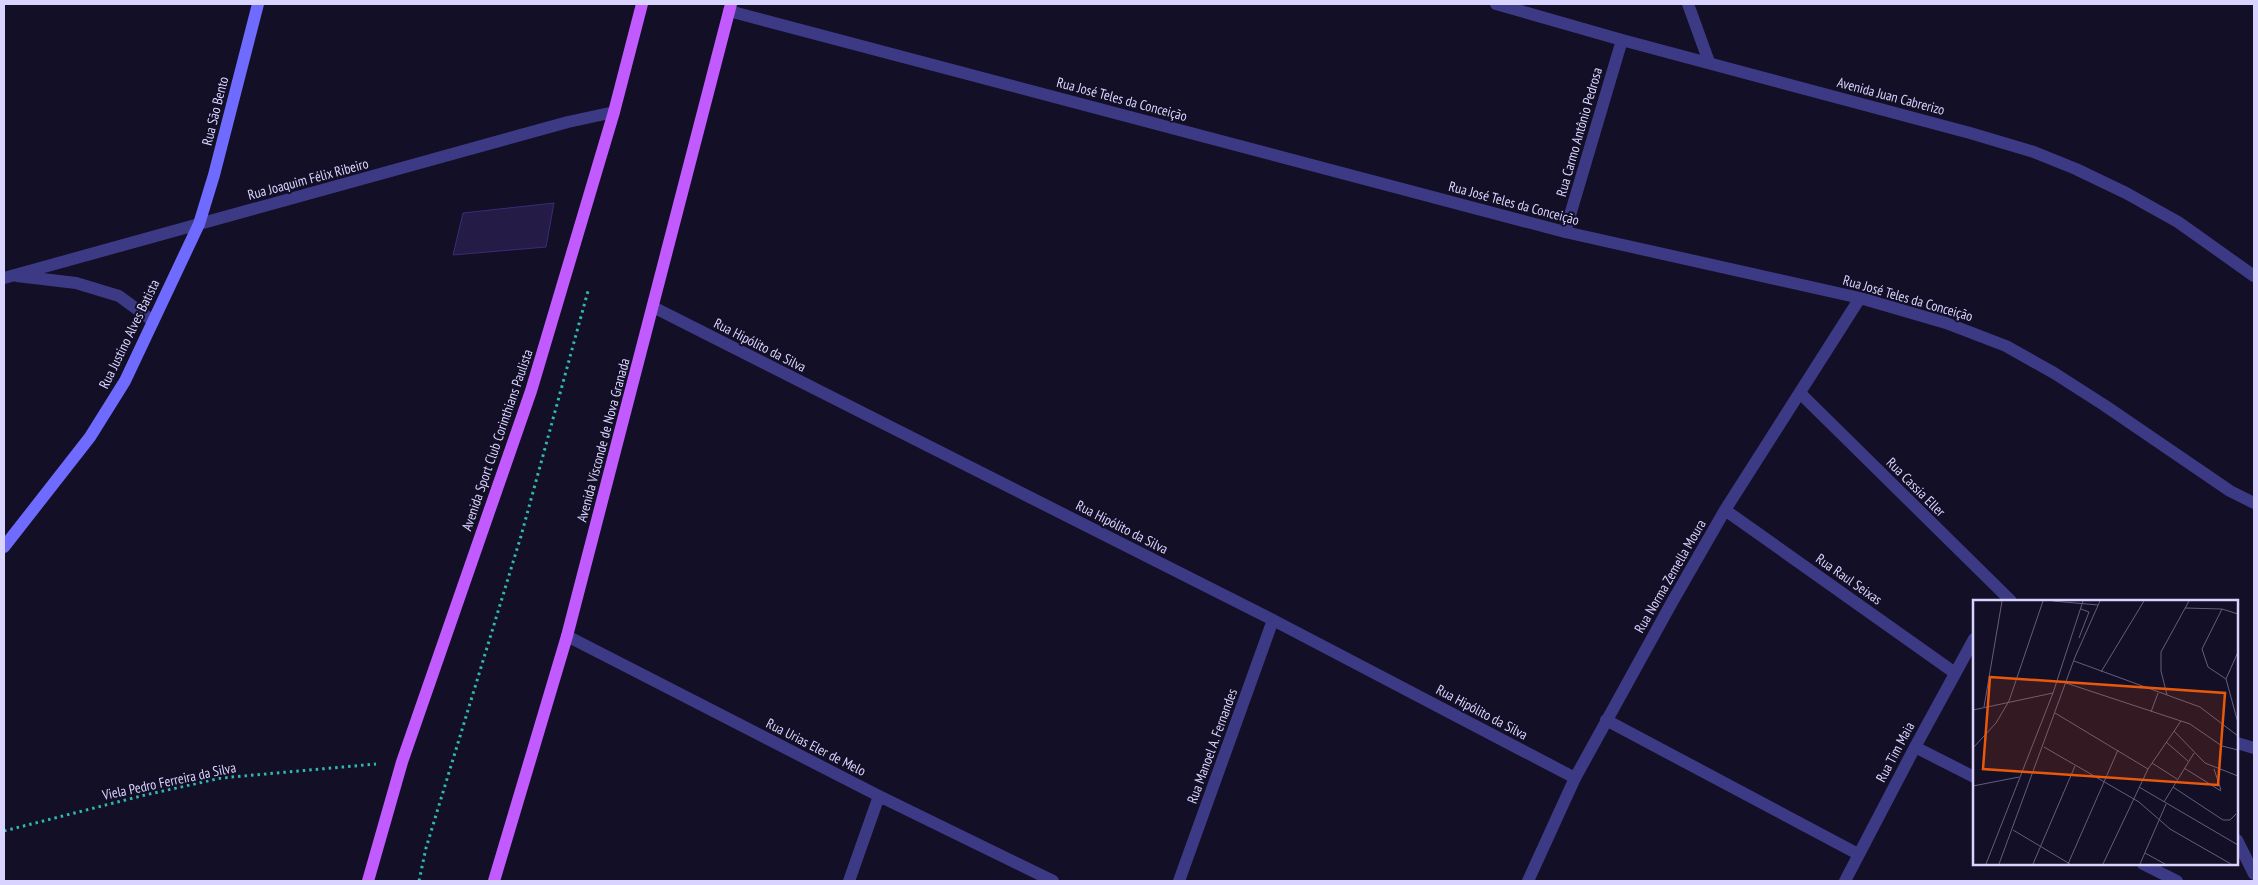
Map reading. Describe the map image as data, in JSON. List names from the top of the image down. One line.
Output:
{"streets":{"main road":["Avenida Sport Club Corinthians Paulista","Avenida Visconde de Nova Granada"],"street":["Avenida Juan Cabrerizo","Rua José Teles da Conceição","Rua São Bento","Rua Carmo Antônio Pedrosa","Rua Joaquim Félix Ribeiro","Rua Justino Alves Batista","Rua Hipólito da Silva","Rua Cassia Eller","Rua Norma Zemella Moura","Rua Raul Seixas","Rua Manoel A. Fernandes","Rua Urias Eler de Melo","Rua Tim Maia"],"path":["Viela Pedro Ferreira da Silva"]},"crossings":[["Avenida Juan Cabrerizo","Rua Carmo Antônio Pedrosa"],["Rua José Teles da Conceição","Rua Carmo Antônio Pedrosa"],["Rua José Teles da Conceição","Avenida Visconde de Nova Granada"],["Rua José Teles da Conceição","Rua Norma Zemella Moura"],["Rua São Bento","Rua Joaquim Félix Ribeiro"],["Rua São Bento","Rua Justino Alves Batista"],["Rua Joaquim Félix Ribeiro","Rua Justino Alves Batista"],["Rua Joaquim Félix Ribeiro","Avenida Sport Club Corinthians Paulista"],["Rua Hipólito da Silva","Avenida Visconde de Nova Granada"],["Rua Hipólito da Silva","Rua Norma Zemella Moura"],["Rua Hipólito da Silva","Rua Manoel A. Fernandes"],["Avenida Sport Club Corinthians Paulista","Viela Pedro Ferreira da Silva"],["Avenida Visconde de Nova Granada","Rua Urias Eler de Melo"],["Rua Cassia Eller","Rua Norma Zemella Moura"],["Rua Norma Zemella Moura","Rua Raul Seixas"],["Rua Raul Seixas","Rua Tim Maia"]]}
